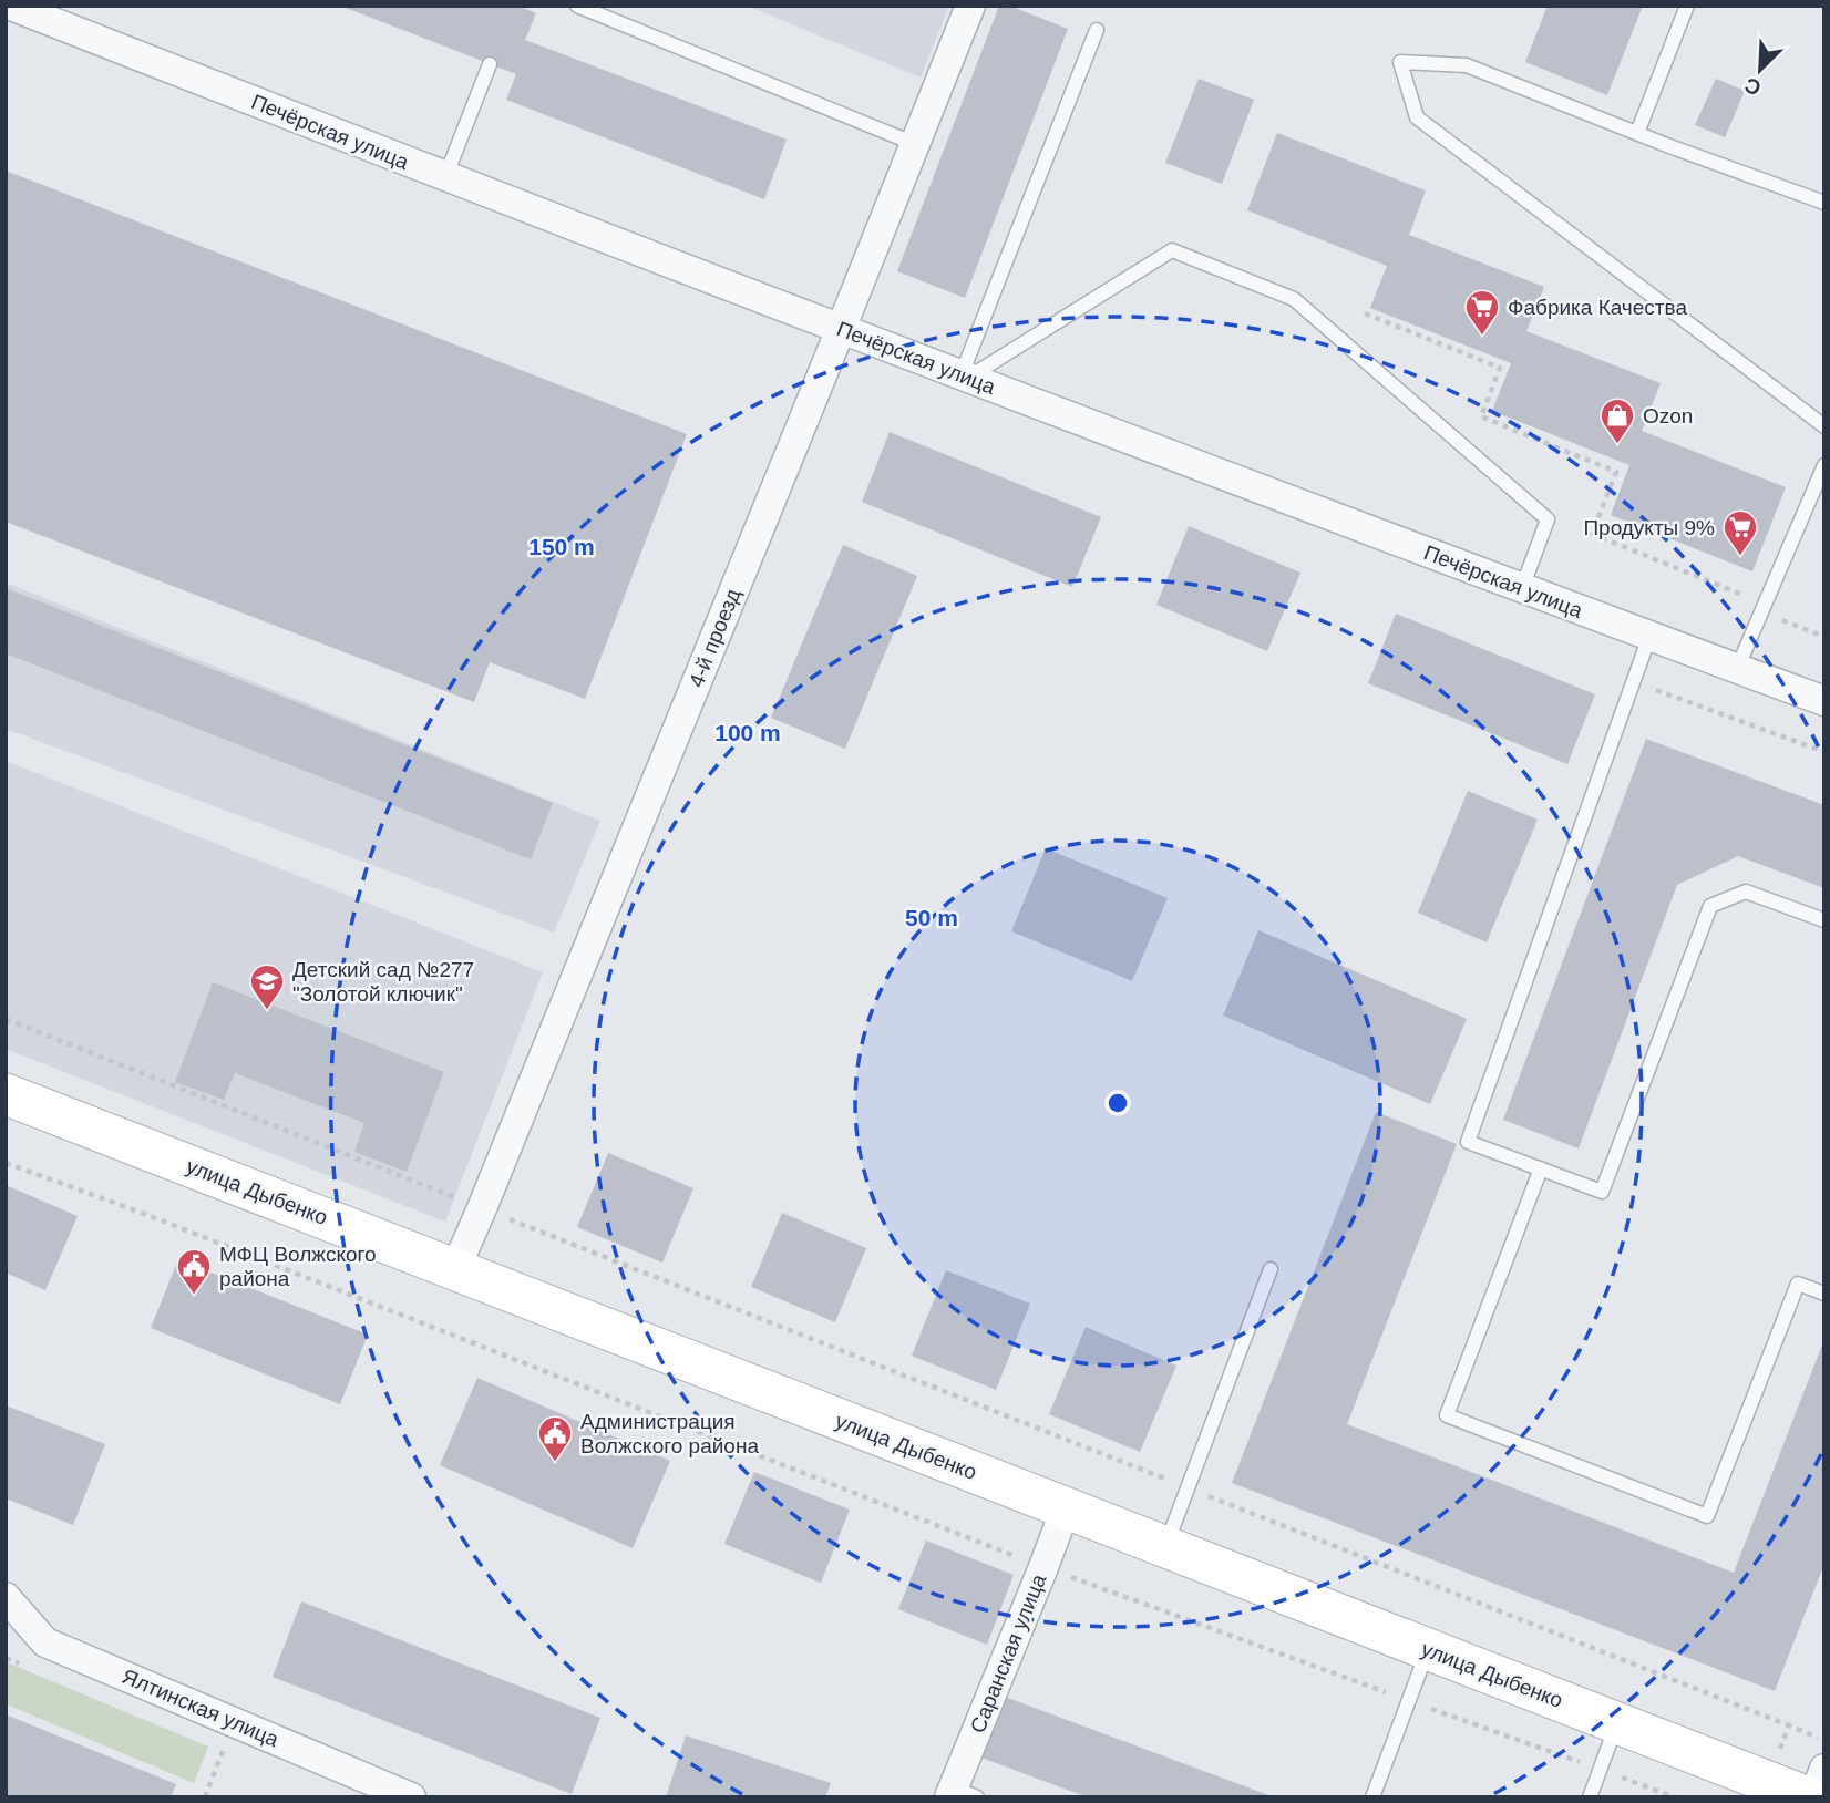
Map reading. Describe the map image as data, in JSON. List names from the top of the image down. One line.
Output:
{"streets":{"main road":["улица Дыбенко"],"street":["Печёрская улица","4-й проезд","Саранская улица","Ялтинская улица"]},"crossings":[["Печёрская улица","4-й проезд"],["4-й проезд","улица Дыбенко"],["улица Дыбенко","Саранская улица"]],"places":{"supermarket":["Фабрика Качества","Продукты 9%"],"shop":["Ozon"],"school or university":["Детский сад №277 \"Золотой ключик\""],"public building":["МФЦ Волжского района","Администрация Волжского района"]},"north":"bottom left","rings":["150 m","100 m","50 m"]}
